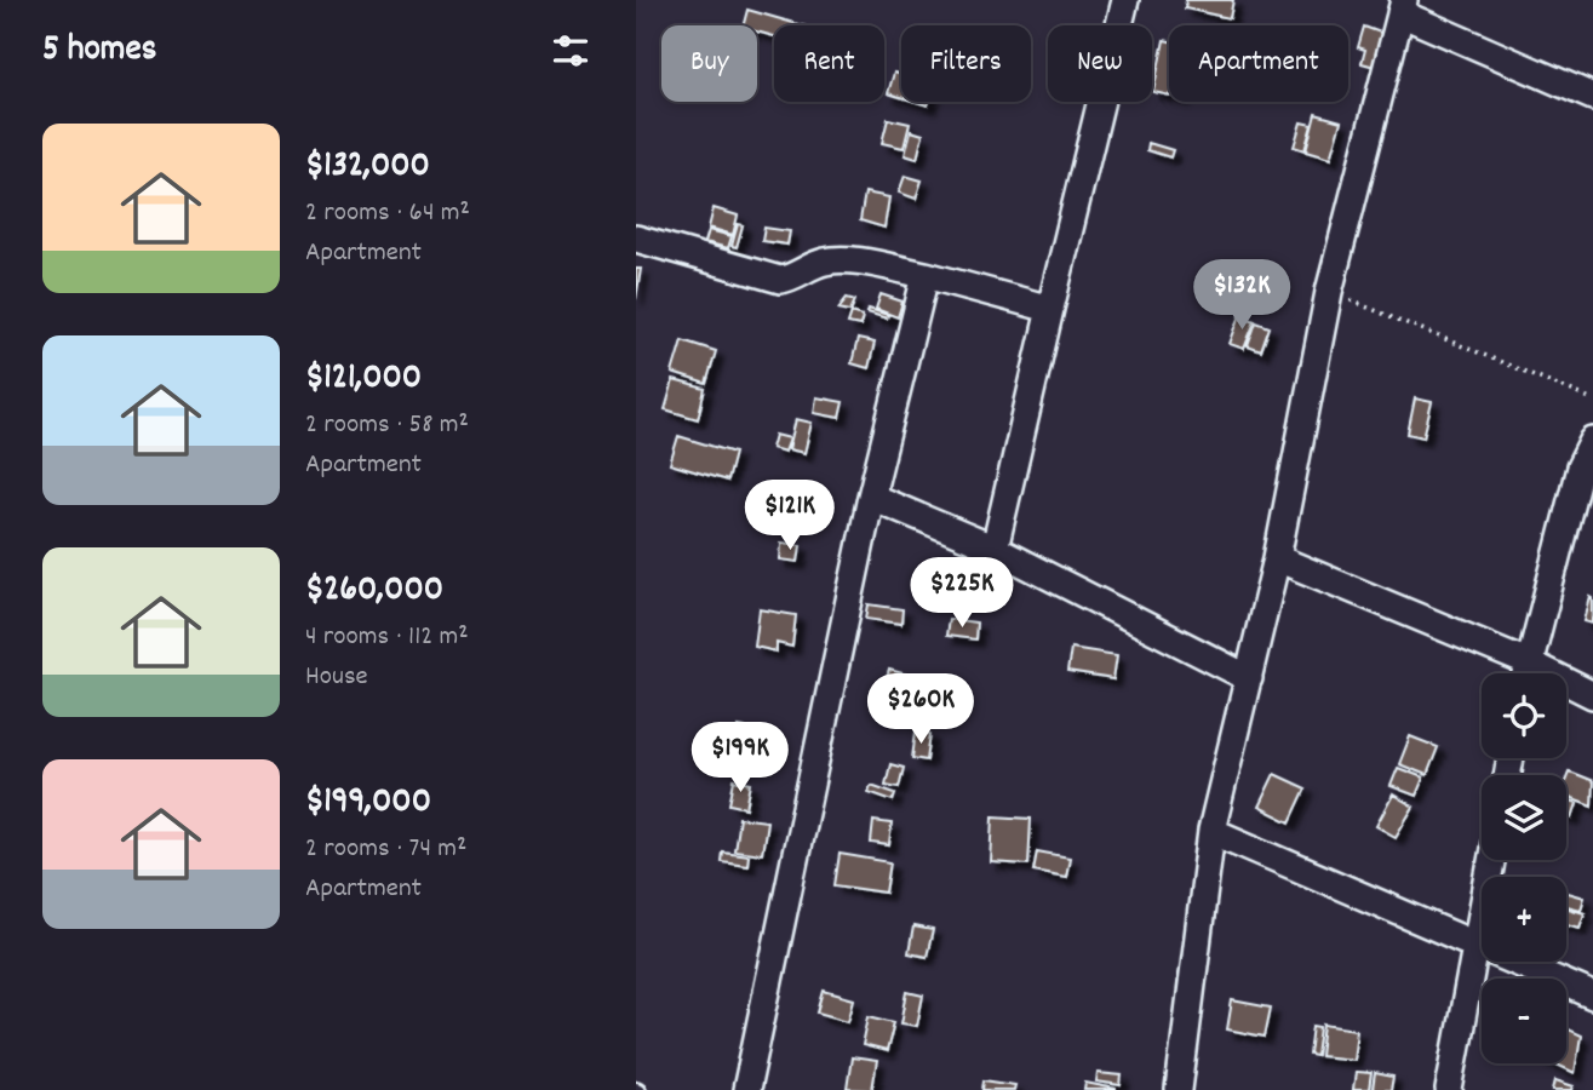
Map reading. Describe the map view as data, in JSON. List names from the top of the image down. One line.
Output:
{"page":{"heading":"5 homes","chip":["Buy","Rent","Filters","New","Apartment"],"list":[{"name":"$132,000","note":"2 rooms · 64 m² · Apartment"},{"name":"$121,000","note":"2 rooms · 58 m² · Apartment"},{"name":"$260,000","note":"4 rooms · 112 m² · House"},{"name":"$199,000","note":"2 rooms · 74 m² · Apartment"}],"price":["$132K","$121K","$225K","$260K","$199K"],"map_buttons":["+","−"]}}
